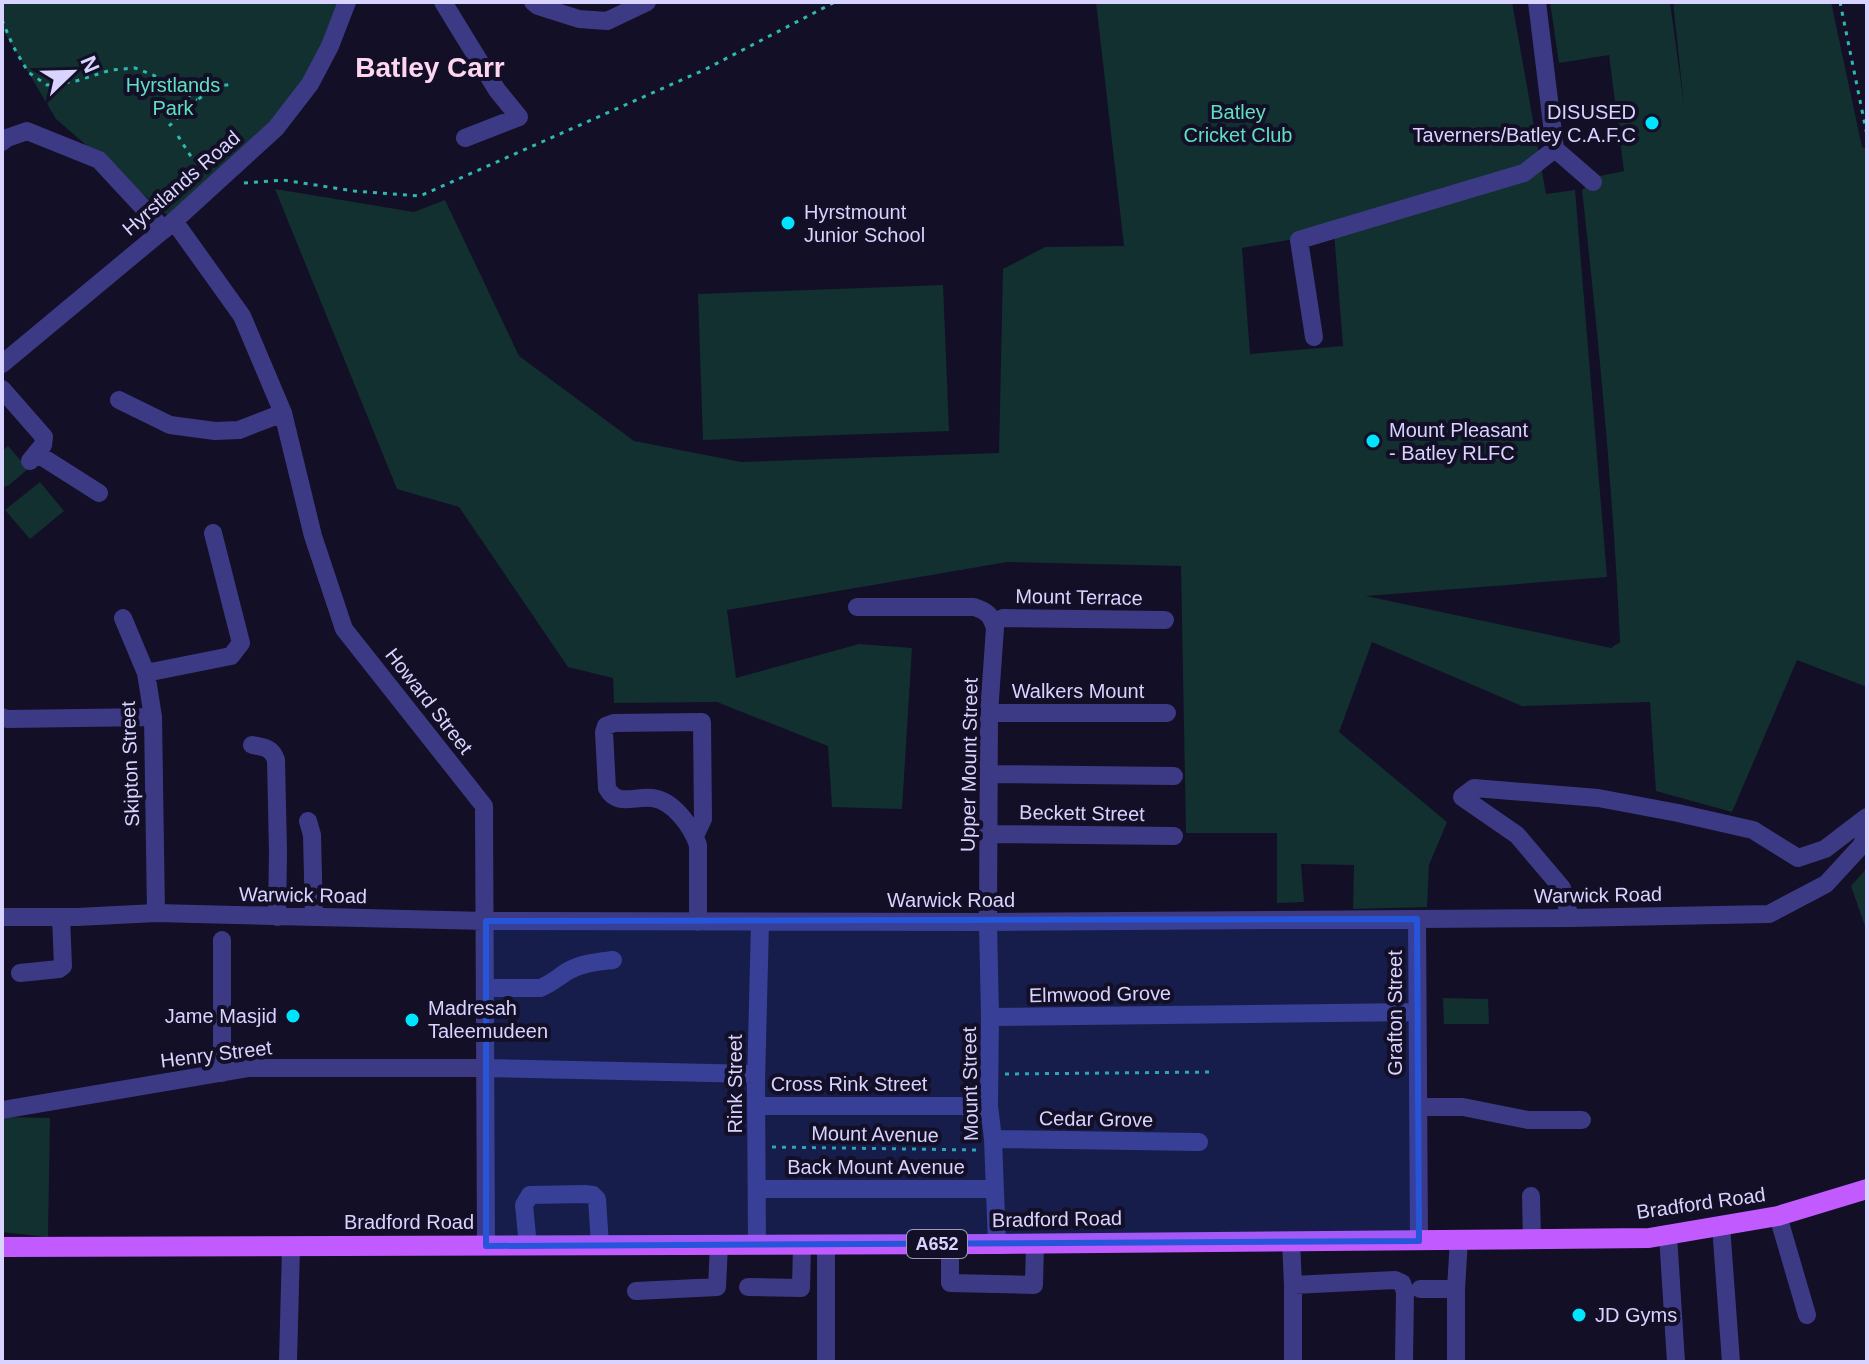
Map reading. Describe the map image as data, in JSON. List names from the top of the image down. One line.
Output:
{"streets":{"main road":["Bradford Road","A652"],"street":["Hyrstlands Road","Mount Terrace","Walkers Mount","Howard Street","Skipton Street","Upper Mount Street","Beckett Street","Warwick Road","Elmwood Grove","Grafton Street","Henry Street","Rink Street","Cross Rink Street","Mount Street","Cedar Grove","Back Mount Avenue"],"path":["Mount Avenue"]},"crossings":[["Hyrstlands Road","Howard Street"],["Mount Terrace","Upper Mount Street"],["Walkers Mount","Upper Mount Street"],["Howard Street","Warwick Road"],["Howard Street","Henry Street"],["Howard Street","Bradford Road"],["Skipton Street","Warwick Road"],["Upper Mount Street","Beckett Street"],["Upper Mount Street","Warwick Road"],["Upper Mount Street","Mount Street"],["Warwick Road","Grafton Street"],["Warwick Road","Rink Street"],["Warwick Road","Mount Street"],["Elmwood Grove","Grafton Street"],["Elmwood Grove","Mount Street"],["Grafton Street","Bradford Road"],["Henry Street","Rink Street"],["Rink Street","Cross Rink Street"],["Rink Street","Mount Avenue"],["Rink Street","Back Mount Avenue"],["Rink Street","Bradford Road"],["Cross Rink Street","Mount Street"],["Mount Street","Cedar Grove"],["Mount Street","Mount Avenue"],["Mount Street","Back Mount Avenue"],["Mount Street","Bradford Road"],["Cedar Grove","Mount Avenue"]],"districts":["Batley Carr"],"parks":["Hyrstlands Park","Batley Cricket Club"],"places":["DISUSED Taverners/Batley C.A.F.C","Hyrstmount Junior School","Mount Pleasant - Batley RLFC","Jame Masjid","Madresah Taleemudeen","JD Gyms"],"north":"top right"}
